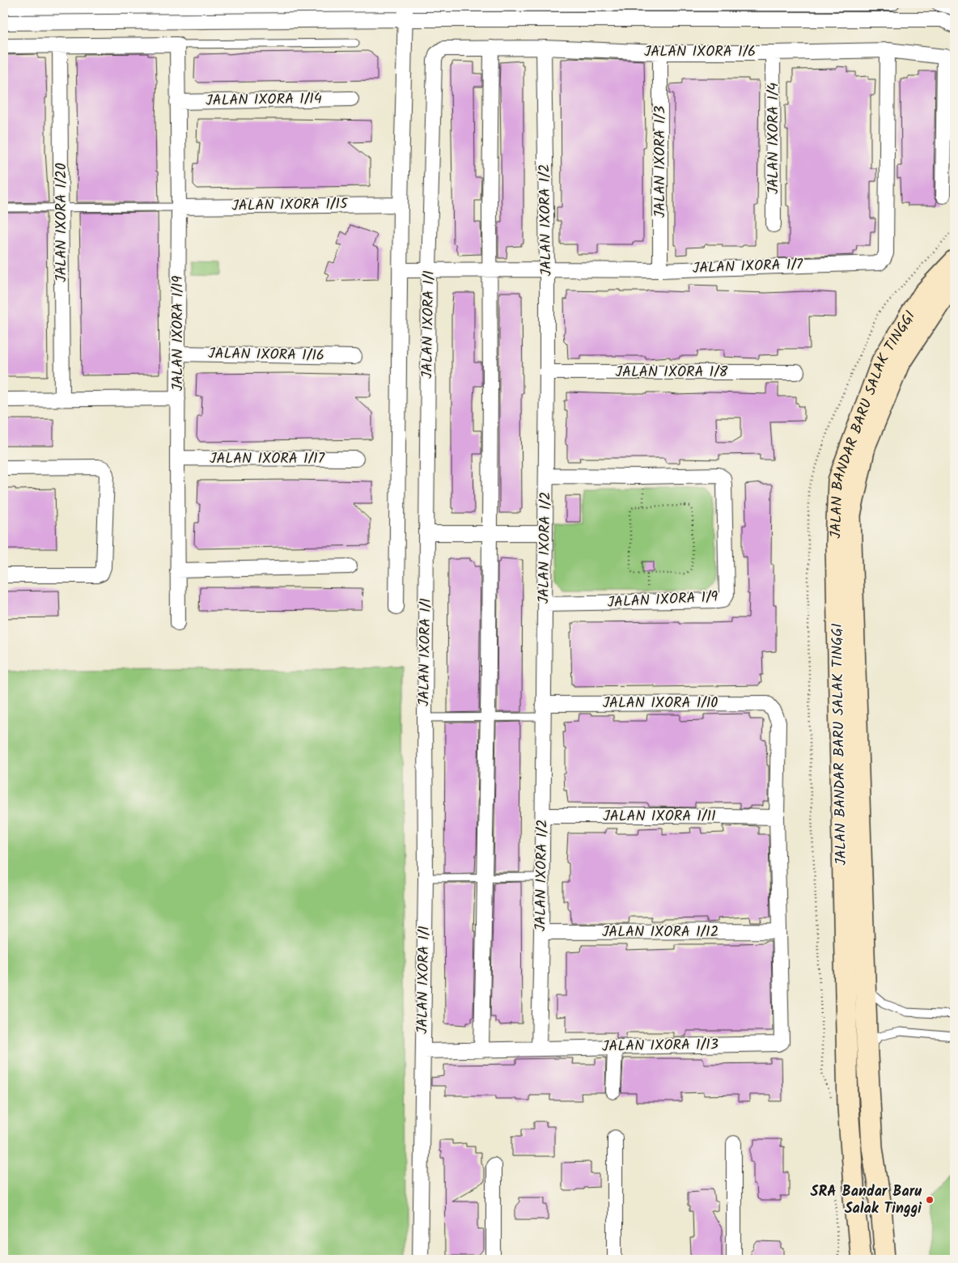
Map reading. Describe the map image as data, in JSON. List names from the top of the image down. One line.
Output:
{"streets":{"main road":["JALAN BANDAR BARU SALAK TINGGI"],"street":["JALAN IXORA 1/6","JALAN IXORA 1/14","JALAN IXORA 1/4","JALAN IXORA 1/3","JALAN IXORA 1/15","JALAN IXORA 1/2","JALAN IXORA 1/20","JALAN IXORA 1/7","JALAN IXORA 1/1","JALAN IXORA 1/19","JALAN IXORA 1/16","JALAN IXORA 1/8","JALAN IXORA 1/17","JALAN IXORA 1/9","JALAN IXORA 1/10","JALAN IXORA 1/11","JALAN IXORA 1/12","JALAN IXORA 1/13"]},"crossings":[["JALAN IXORA 1/6","JALAN IXORA 1/4"],["JALAN IXORA 1/6","JALAN IXORA 1/3"],["JALAN IXORA 1/6","JALAN IXORA 1/2"],["JALAN IXORA 1/6","JALAN IXORA 1/7"],["JALAN IXORA 1/6","JALAN IXORA 1/1"],["JALAN IXORA 1/14","JALAN IXORA 1/19"],["JALAN IXORA 1/3","JALAN IXORA 1/7"],["JALAN IXORA 1/15","JALAN IXORA 1/19"],["JALAN IXORA 1/2","JALAN IXORA 1/7"],["JALAN IXORA 1/2","JALAN IXORA 1/8"],["JALAN IXORA 1/2","JALAN IXORA 1/9"],["JALAN IXORA 1/2","JALAN IXORA 1/10"],["JALAN IXORA 1/2","JALAN IXORA 1/11"],["JALAN IXORA 1/2","JALAN IXORA 1/12"],["JALAN IXORA 1/2","JALAN IXORA 1/13"],["JALAN IXORA 1/7","JALAN IXORA 1/1"],["JALAN IXORA 1/1","JALAN IXORA 1/13"],["JALAN IXORA 1/19","JALAN IXORA 1/16"],["JALAN IXORA 1/19","JALAN IXORA 1/17"],["JALAN IXORA 1/10","JALAN IXORA 1/11"],["JALAN IXORA 1/12","JALAN IXORA 1/13"]],"places":["SRA Bandar Baru Salak Tinggi"]}
